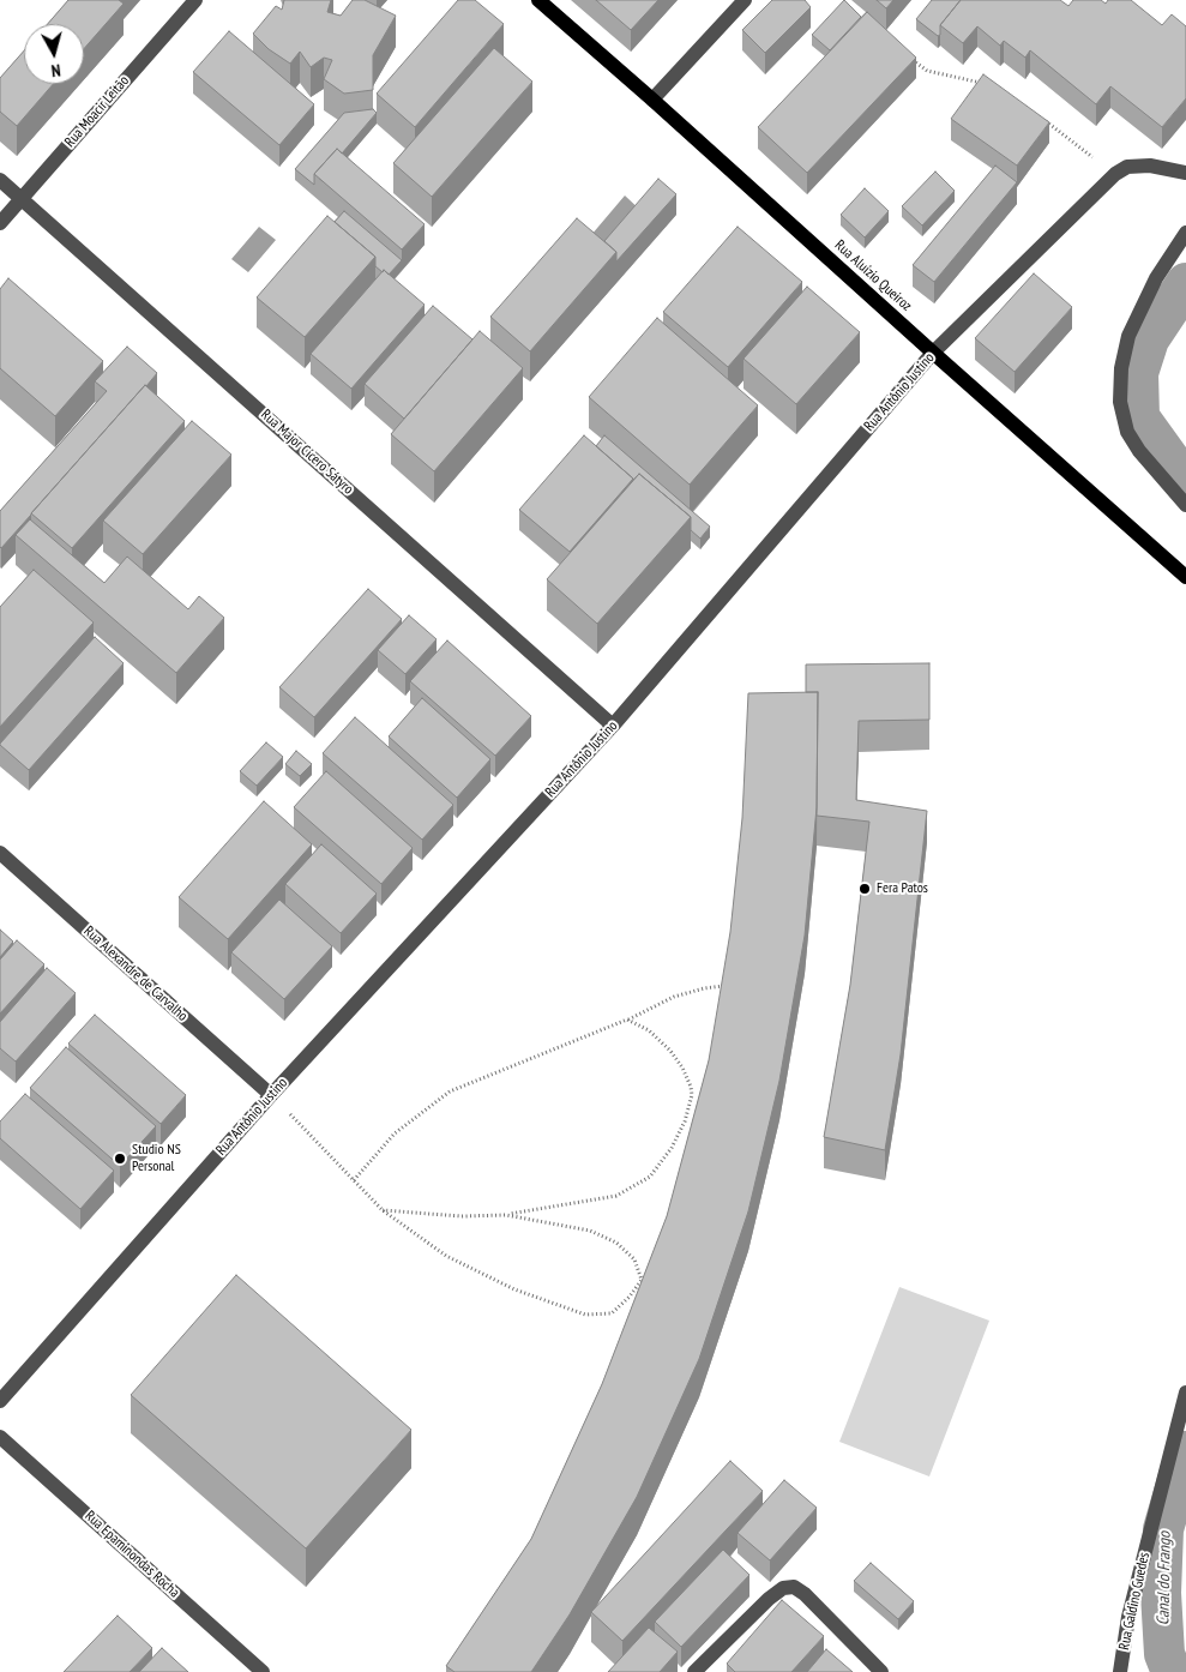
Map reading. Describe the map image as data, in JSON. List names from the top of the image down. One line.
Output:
{"streets":{"main road":["Rua Aluízio Queiroz"],"street":["Rua Moacir Leitão","Rua Antônio Justino","Rua Major Cícero Sátyro","Rua Alexandre de Carvalho","Rua Epaminondas Rocha","Rua Galdino Guedes"]},"crossings":[["Rua Moacir Leitão","Rua Major Cícero Sátyro"],["Rua Aluízio Queiroz","Rua Antônio Justino"],["Rua Antônio Justino","Rua Major Cícero Sátyro"],["Rua Antônio Justino","Rua Alexandre de Carvalho"]],"water":["Canal do Frango"],"places":["Fera Patos","Studio NS Personal"],"north":"bottom"}
